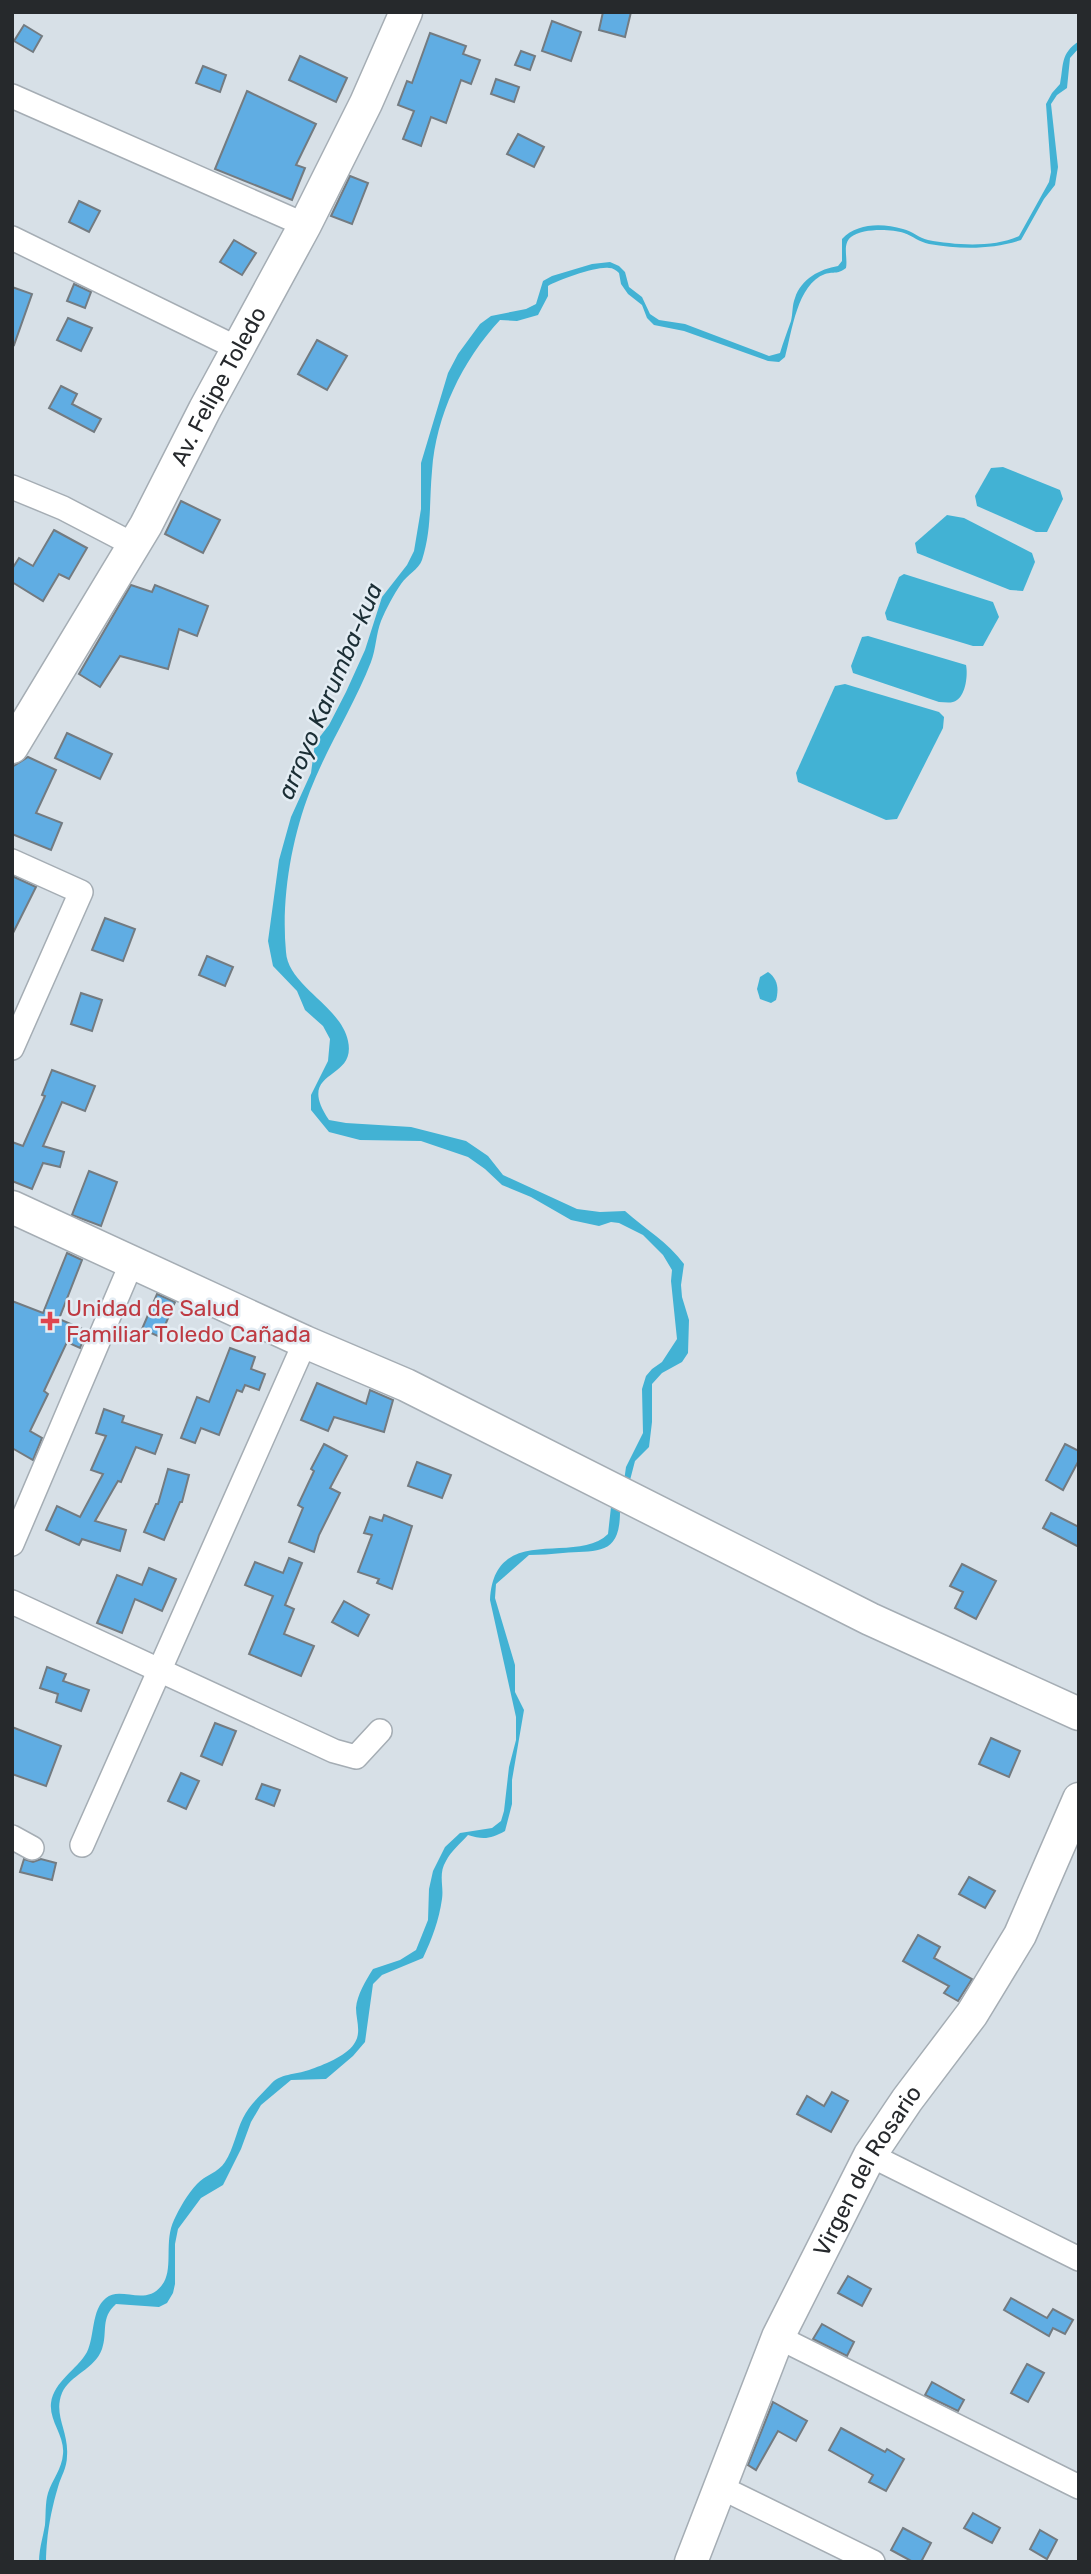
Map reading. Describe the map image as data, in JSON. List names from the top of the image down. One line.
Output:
{"streets":{"street":["Av. Felipe Toledo","Virgen del Rosario"]},"water":["arroyo Karumba-kua"],"places":{"health":["Unidad de Salud Familiar Toledo Cañada"]}}
